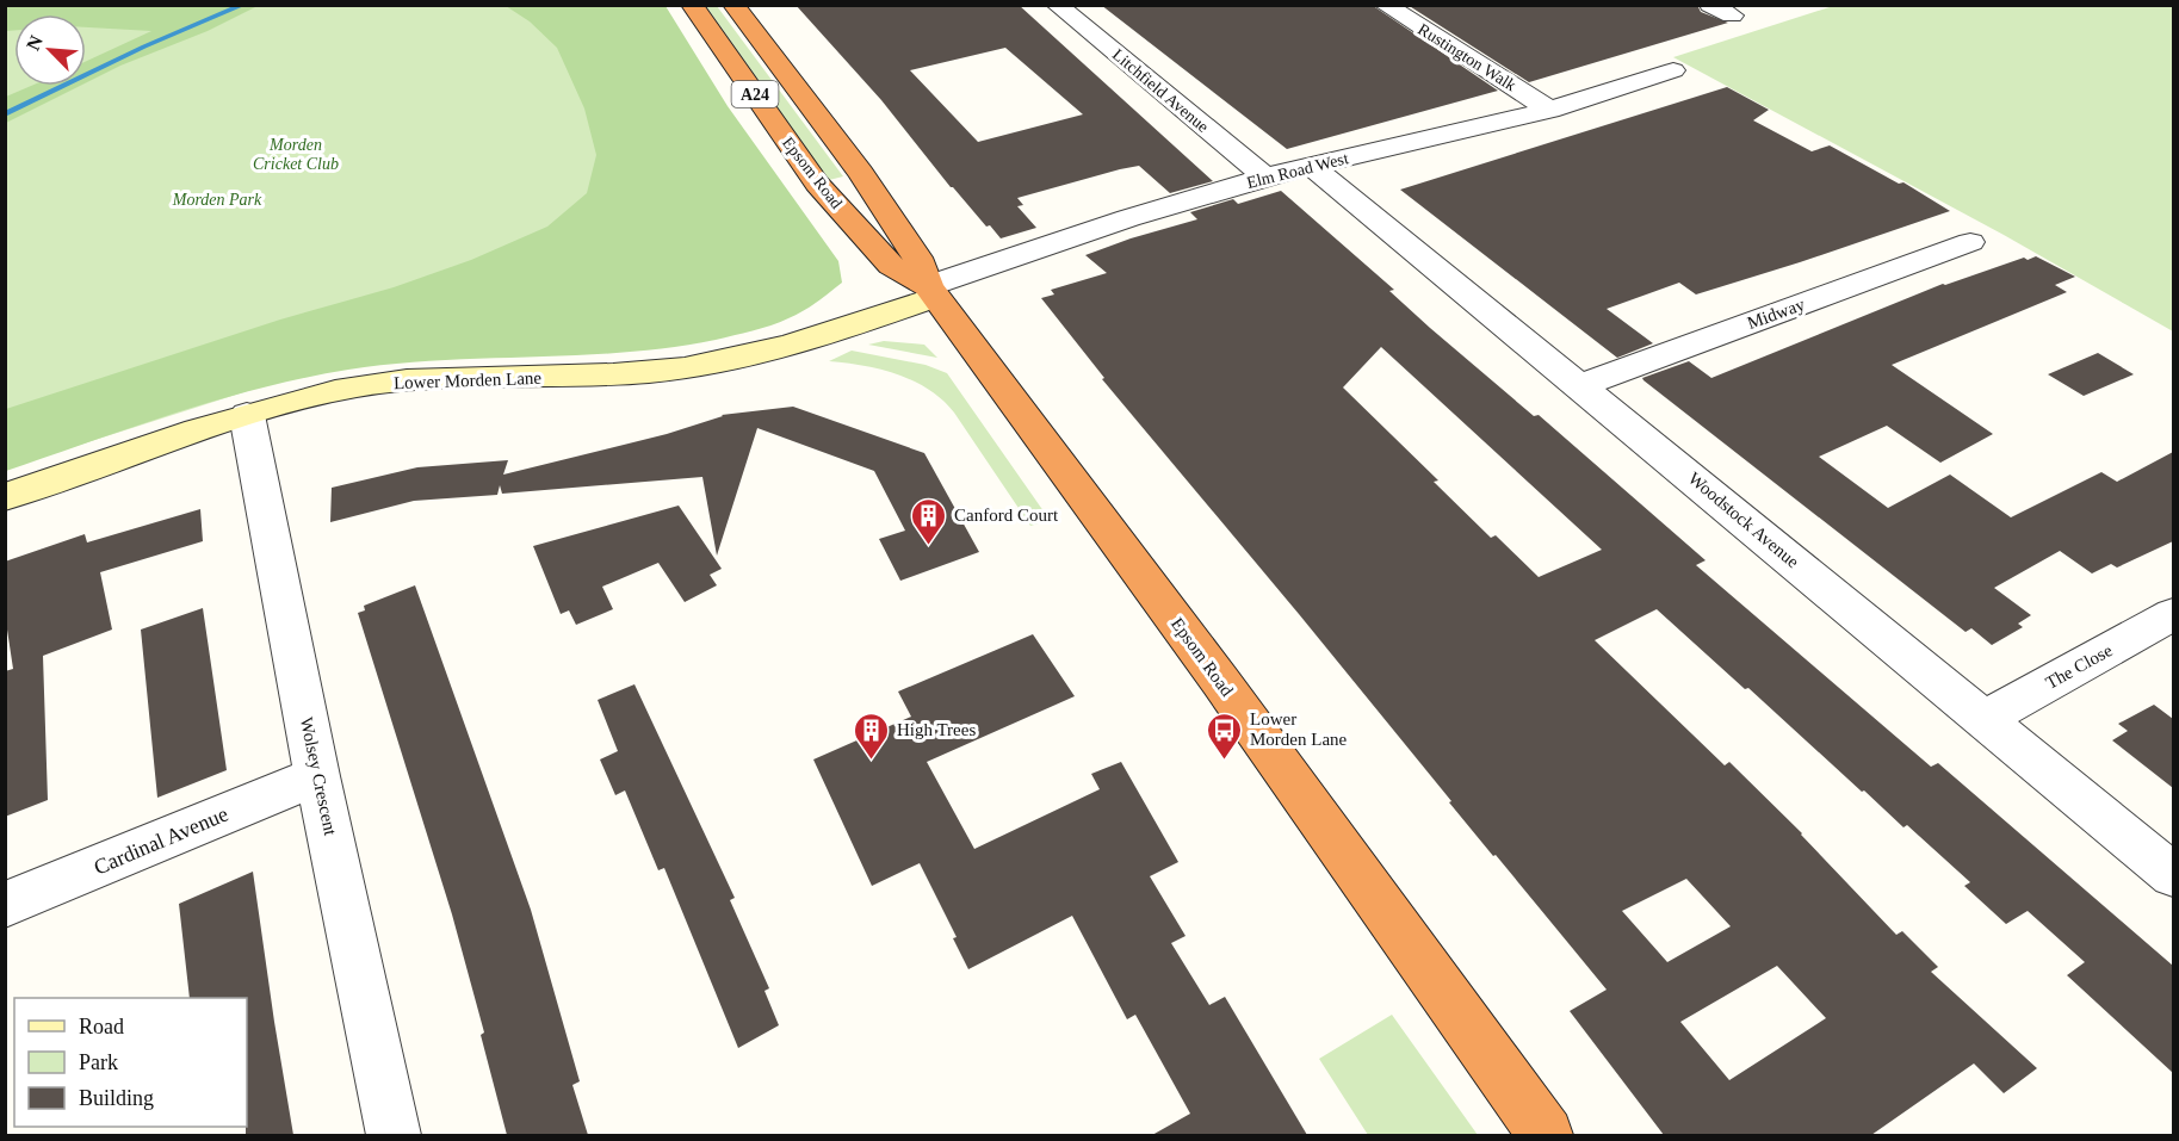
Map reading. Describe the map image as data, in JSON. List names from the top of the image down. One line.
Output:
{"streets":{"highway":["A24","Epsom Road"],"street":["Rustington Walk","Litchfield Avenue","Elm Road West","Midway","Lower Morden Lane","Woodstock Avenue","The Close","Wolsey Crescent","Cardinal Avenue"]},"crossings":[["Rustington Walk","Elm Road West"],["Litchfield Avenue","Elm Road West"],["Elm Road West","Epsom Road"],["Elm Road West","Lower Morden Lane"],["Elm Road West","Woodstock Avenue"],["Epsom Road","Lower Morden Lane"],["Midway","Woodstock Avenue"],["Lower Morden Lane","Wolsey Crescent"],["Woodstock Avenue","The Close"],["Wolsey Crescent","Cardinal Avenue"]],"parks":["Morden Cricket Club","Morden Park"],"places":{"building":["Canford Court","High Trees"],"bus stop":["Lower Morden Lane"]},"legend":["Road","Park","Building"],"north":"top left"}
